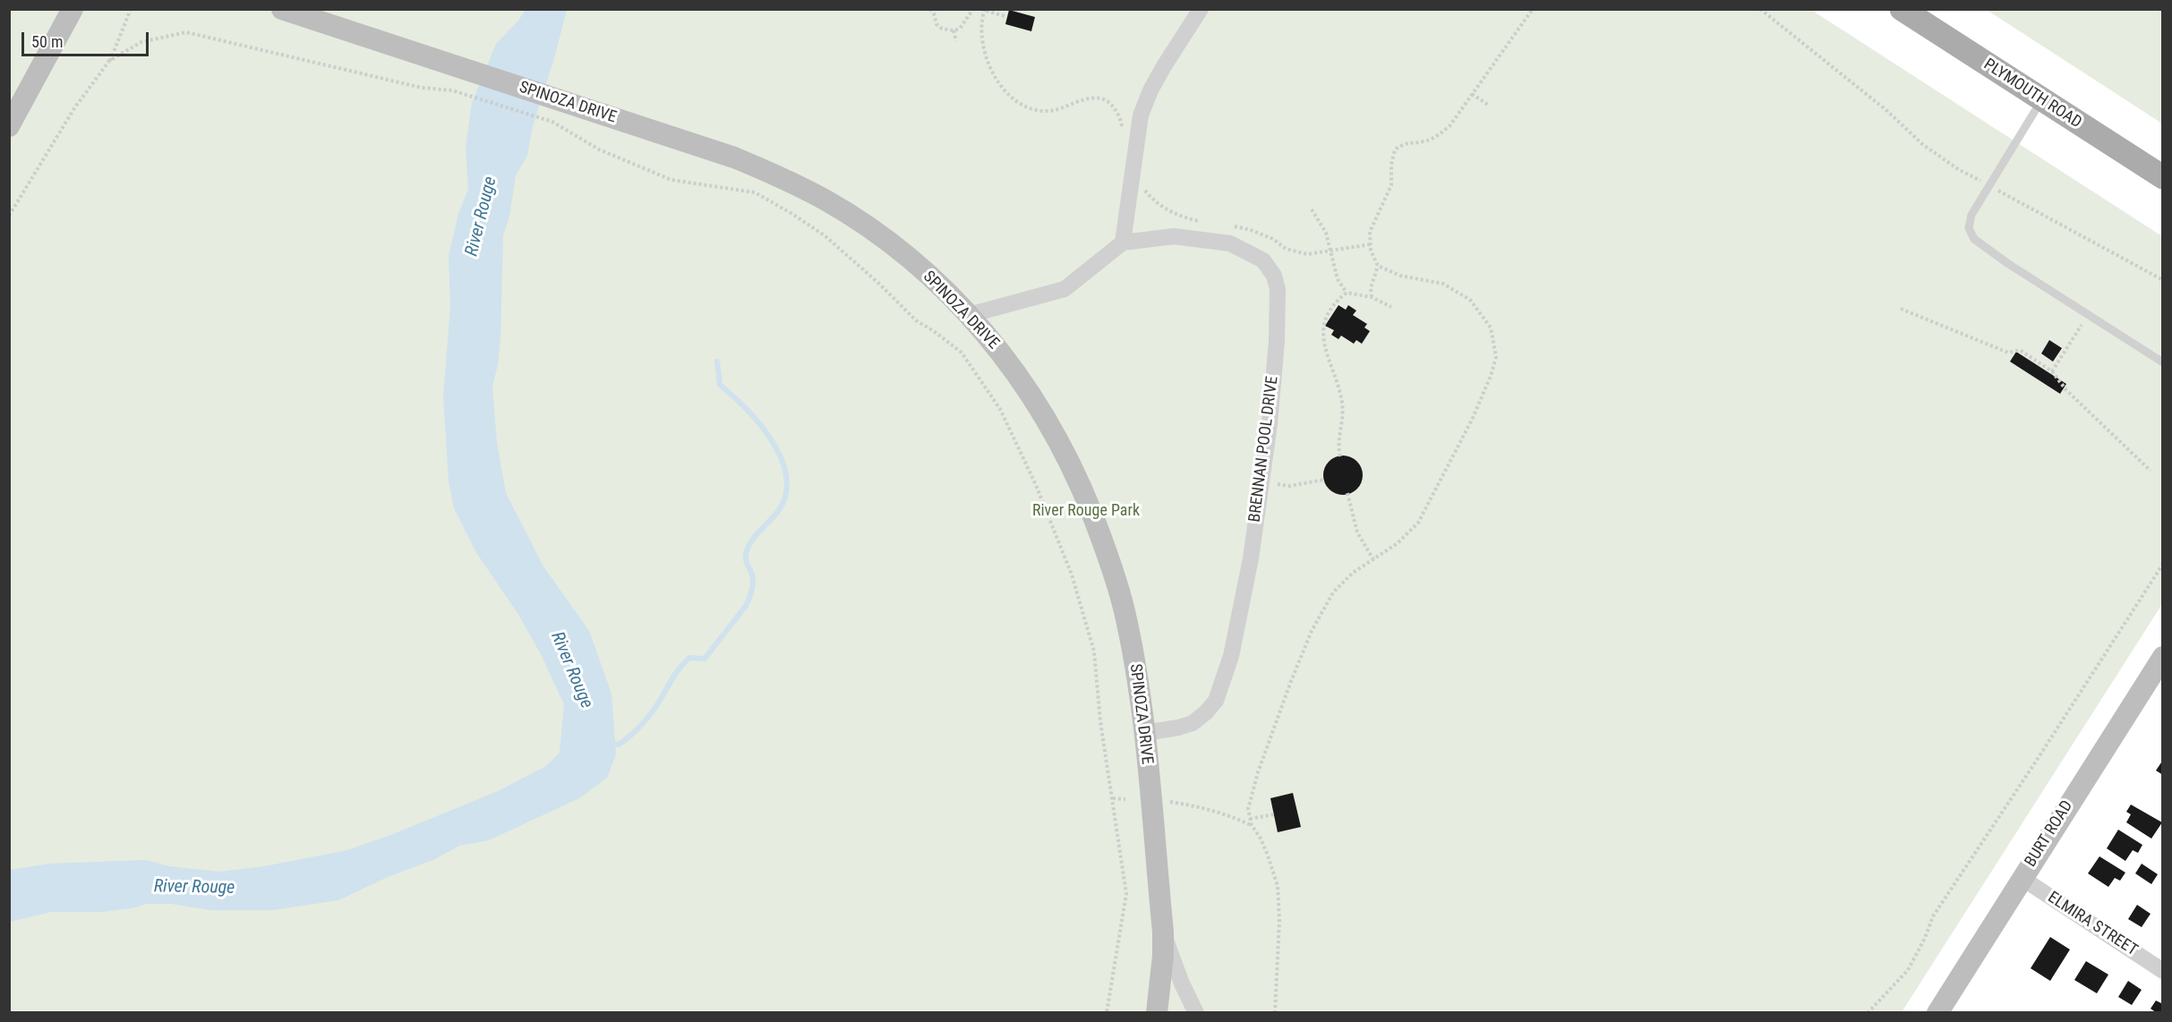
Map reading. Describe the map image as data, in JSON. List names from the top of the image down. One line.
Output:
{"streets":{"main road":["PLYMOUTH ROAD"],"street":["SPINOZA DRIVE","BRENNAN POOL DRIVE","BURT ROAD","ELMIRA STREET"]},"crossings":[["SPINOZA DRIVE","BRENNAN POOL DRIVE"],["BURT ROAD","ELMIRA STREET"]],"water":["River Rouge"],"parks":["River Rouge Park"],"scale_bar":"50 m"}
